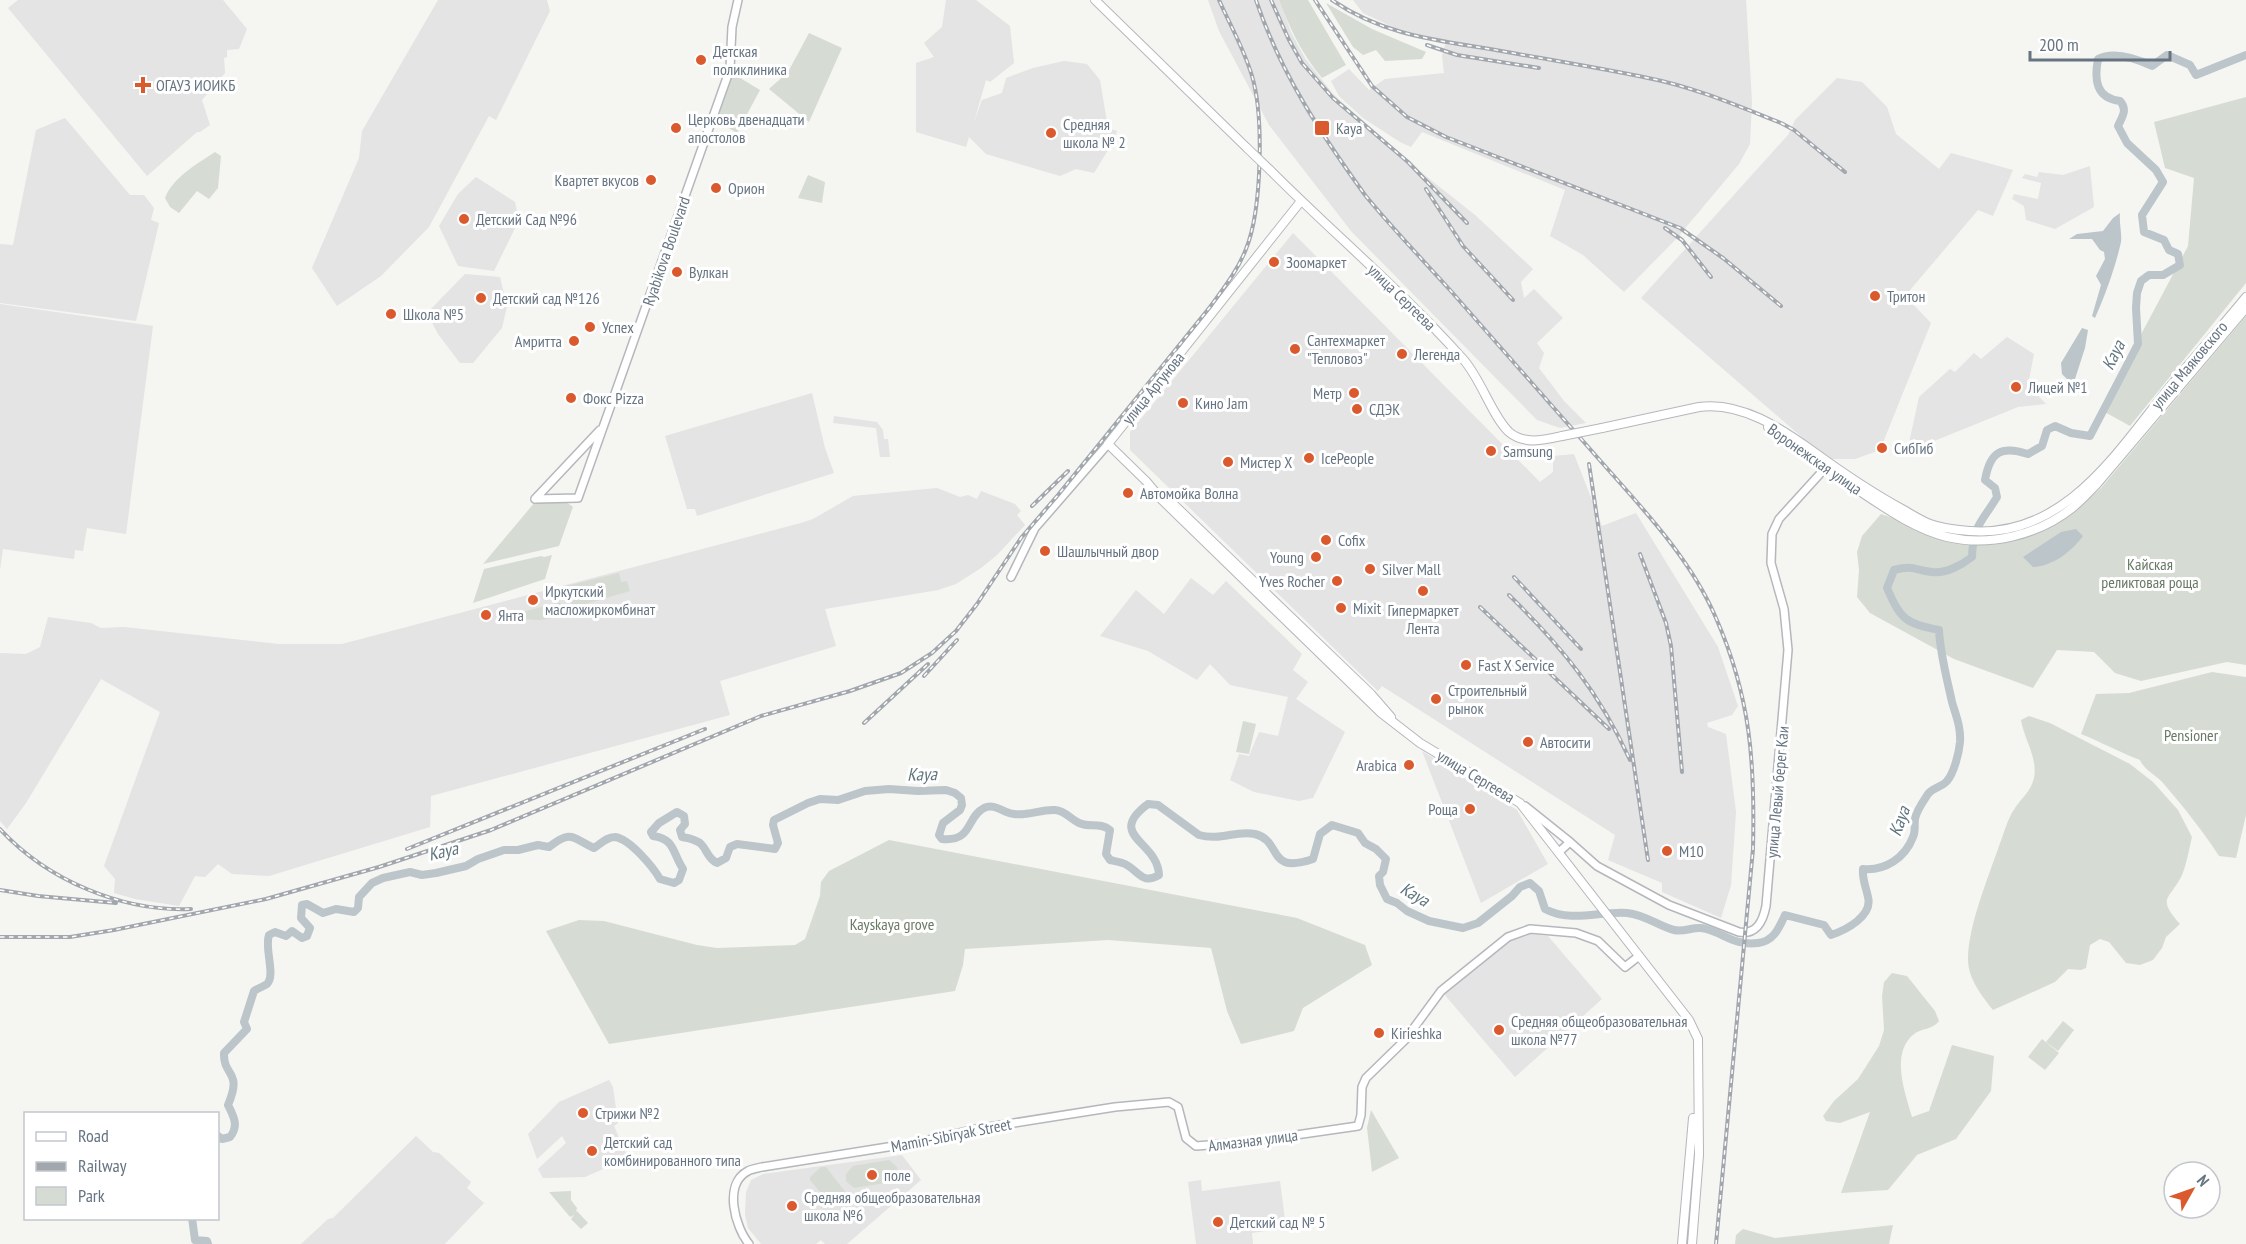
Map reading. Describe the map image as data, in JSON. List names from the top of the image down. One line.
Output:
{"streets":{"main road":["улица Сергеева","улица Маяковского","улица Аргунова","Воронежская улица"],"street":["Ryabikova Boulevard","улица Левый берег Каи","Алмазная улица"]},"crossings":[["улица Сергеева","улица Аргунова"],["улица Сергеева","Воронежская улица"],["улица Сергеева","Алмазная улица"],["улица Маяковского","Воронежская улица"],["Воронежская улица","улица Левый берег Каи"]],"water":["Kaya"],"parks":["Кайская реликтовая роща","Pensioner","Kayskaya grove"],"places":{"other":["Детская поликлиника","Церковь двенадцати апостолов","Средняя школа № 2","Квартет вкусов","Орион","Детский Сад №96","Зоомаркет","Вулкан","Тритон","Детский сад №126","Школа №5","Успех","Амритта","Сантехмаркет \"Тепловоз\"","Легенда","Лицей №1","Метр","Фокс Pizza","Кино Jam","СДЭК","СибГиб","Samsung","IcePeople","Мистер Х","Автомойка Волна","Cofix","Шашлычный двор","Young","Silver Mаll","Yves Rocher","Гипермаркет Лента","Иркутский масложиркомбинат","Mixit","Янта","Fast X Service","Строительный рынок","Автосити","Arabica","Роща","M10","Средняя общеобразовательная школа №77","Kirieshka","Стрижи №2","Детский сад комбинированного типа","поле","Средняя общеобразовательная школа №6","Детский сад № 5"],"health":["ОГАУЗ ИОИКБ"],"transit":["Kaya"]},"legend":["Road","Railway","Park"],"scale_bar":"200 m","north":"top right"}
